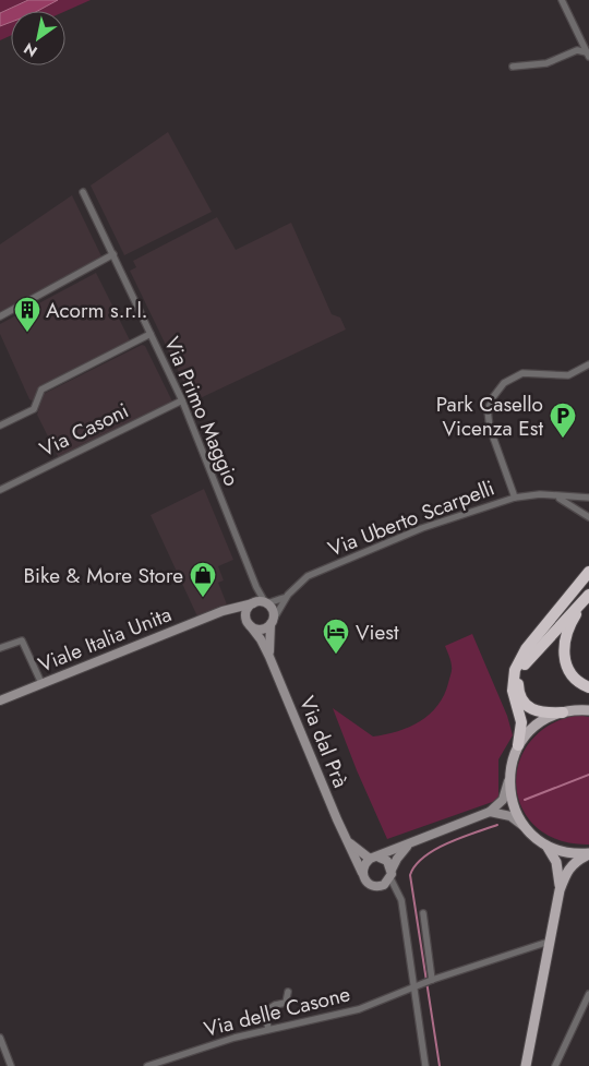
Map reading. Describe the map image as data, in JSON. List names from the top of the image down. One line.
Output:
{"streets":{"street":["Via Primo Maggio","Via Casoni","Via Uberto Scarpelli","Viale Italia Unita","Via dal Prà","Via delle Casone"]},"crossings":[["Via Primo Maggio","Via Casoni"],["Via Primo Maggio","Via Uberto Scarpelli"],["Via Primo Maggio","Viale Italia Unita"],["Via Primo Maggio","Via dal Prà"],["Via Uberto Scarpelli","Viale Italia Unita"],["Via Uberto Scarpelli","Via dal Prà"],["Viale Italia Unita","Via dal Prà"]],"places":{"building":["Acorm s.r.l."],"parking":["Park Casello Vicenza Est"],"shop":["Bike & More Store"],"hotel":["Viest"]},"north":"bottom left"}
